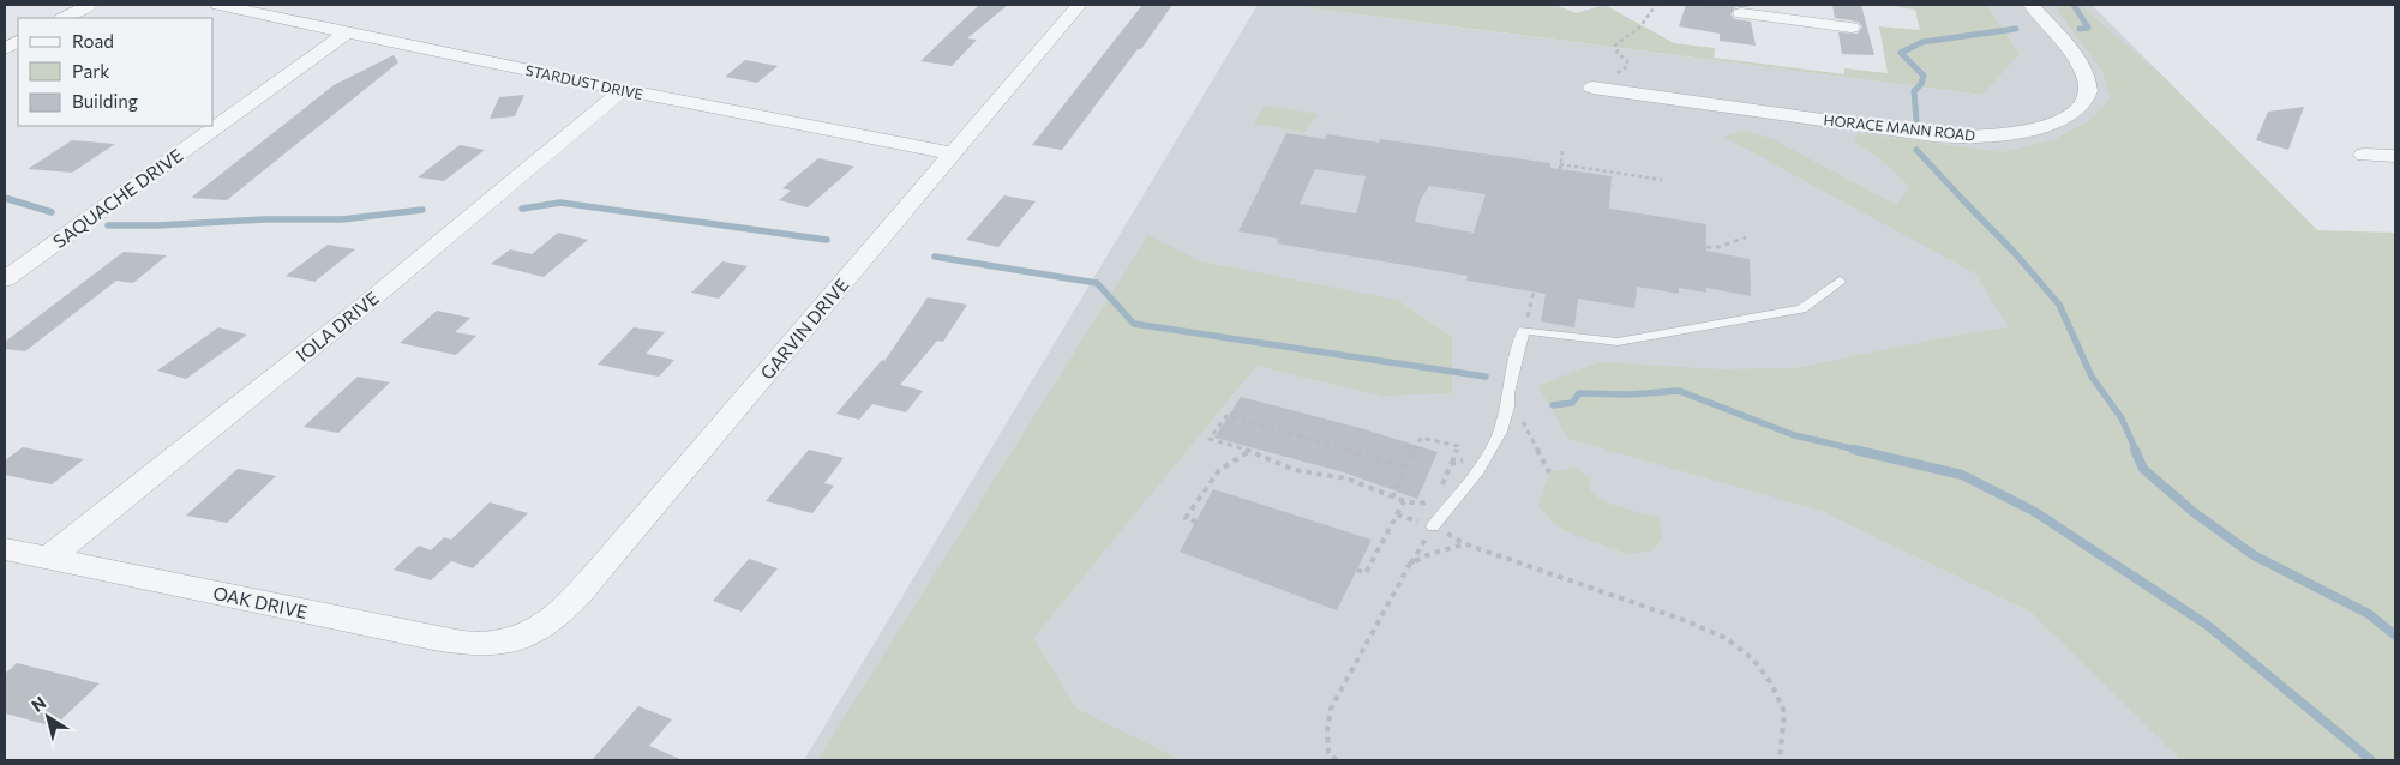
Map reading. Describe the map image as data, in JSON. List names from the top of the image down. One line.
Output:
{"streets":{"street":["STARDUST DRIVE","HORACE MANN ROAD","SAQUACHE DRIVE","IOLA DRIVE","GARVIN DRIVE","OAK DRIVE"]},"crossings":[["STARDUST DRIVE","SAQUACHE DRIVE"],["STARDUST DRIVE","IOLA DRIVE"],["STARDUST DRIVE","GARVIN DRIVE"],["IOLA DRIVE","OAK DRIVE"],["GARVIN DRIVE","OAK DRIVE"]],"legend":["Road","Park","Building"],"north":"top left"}
